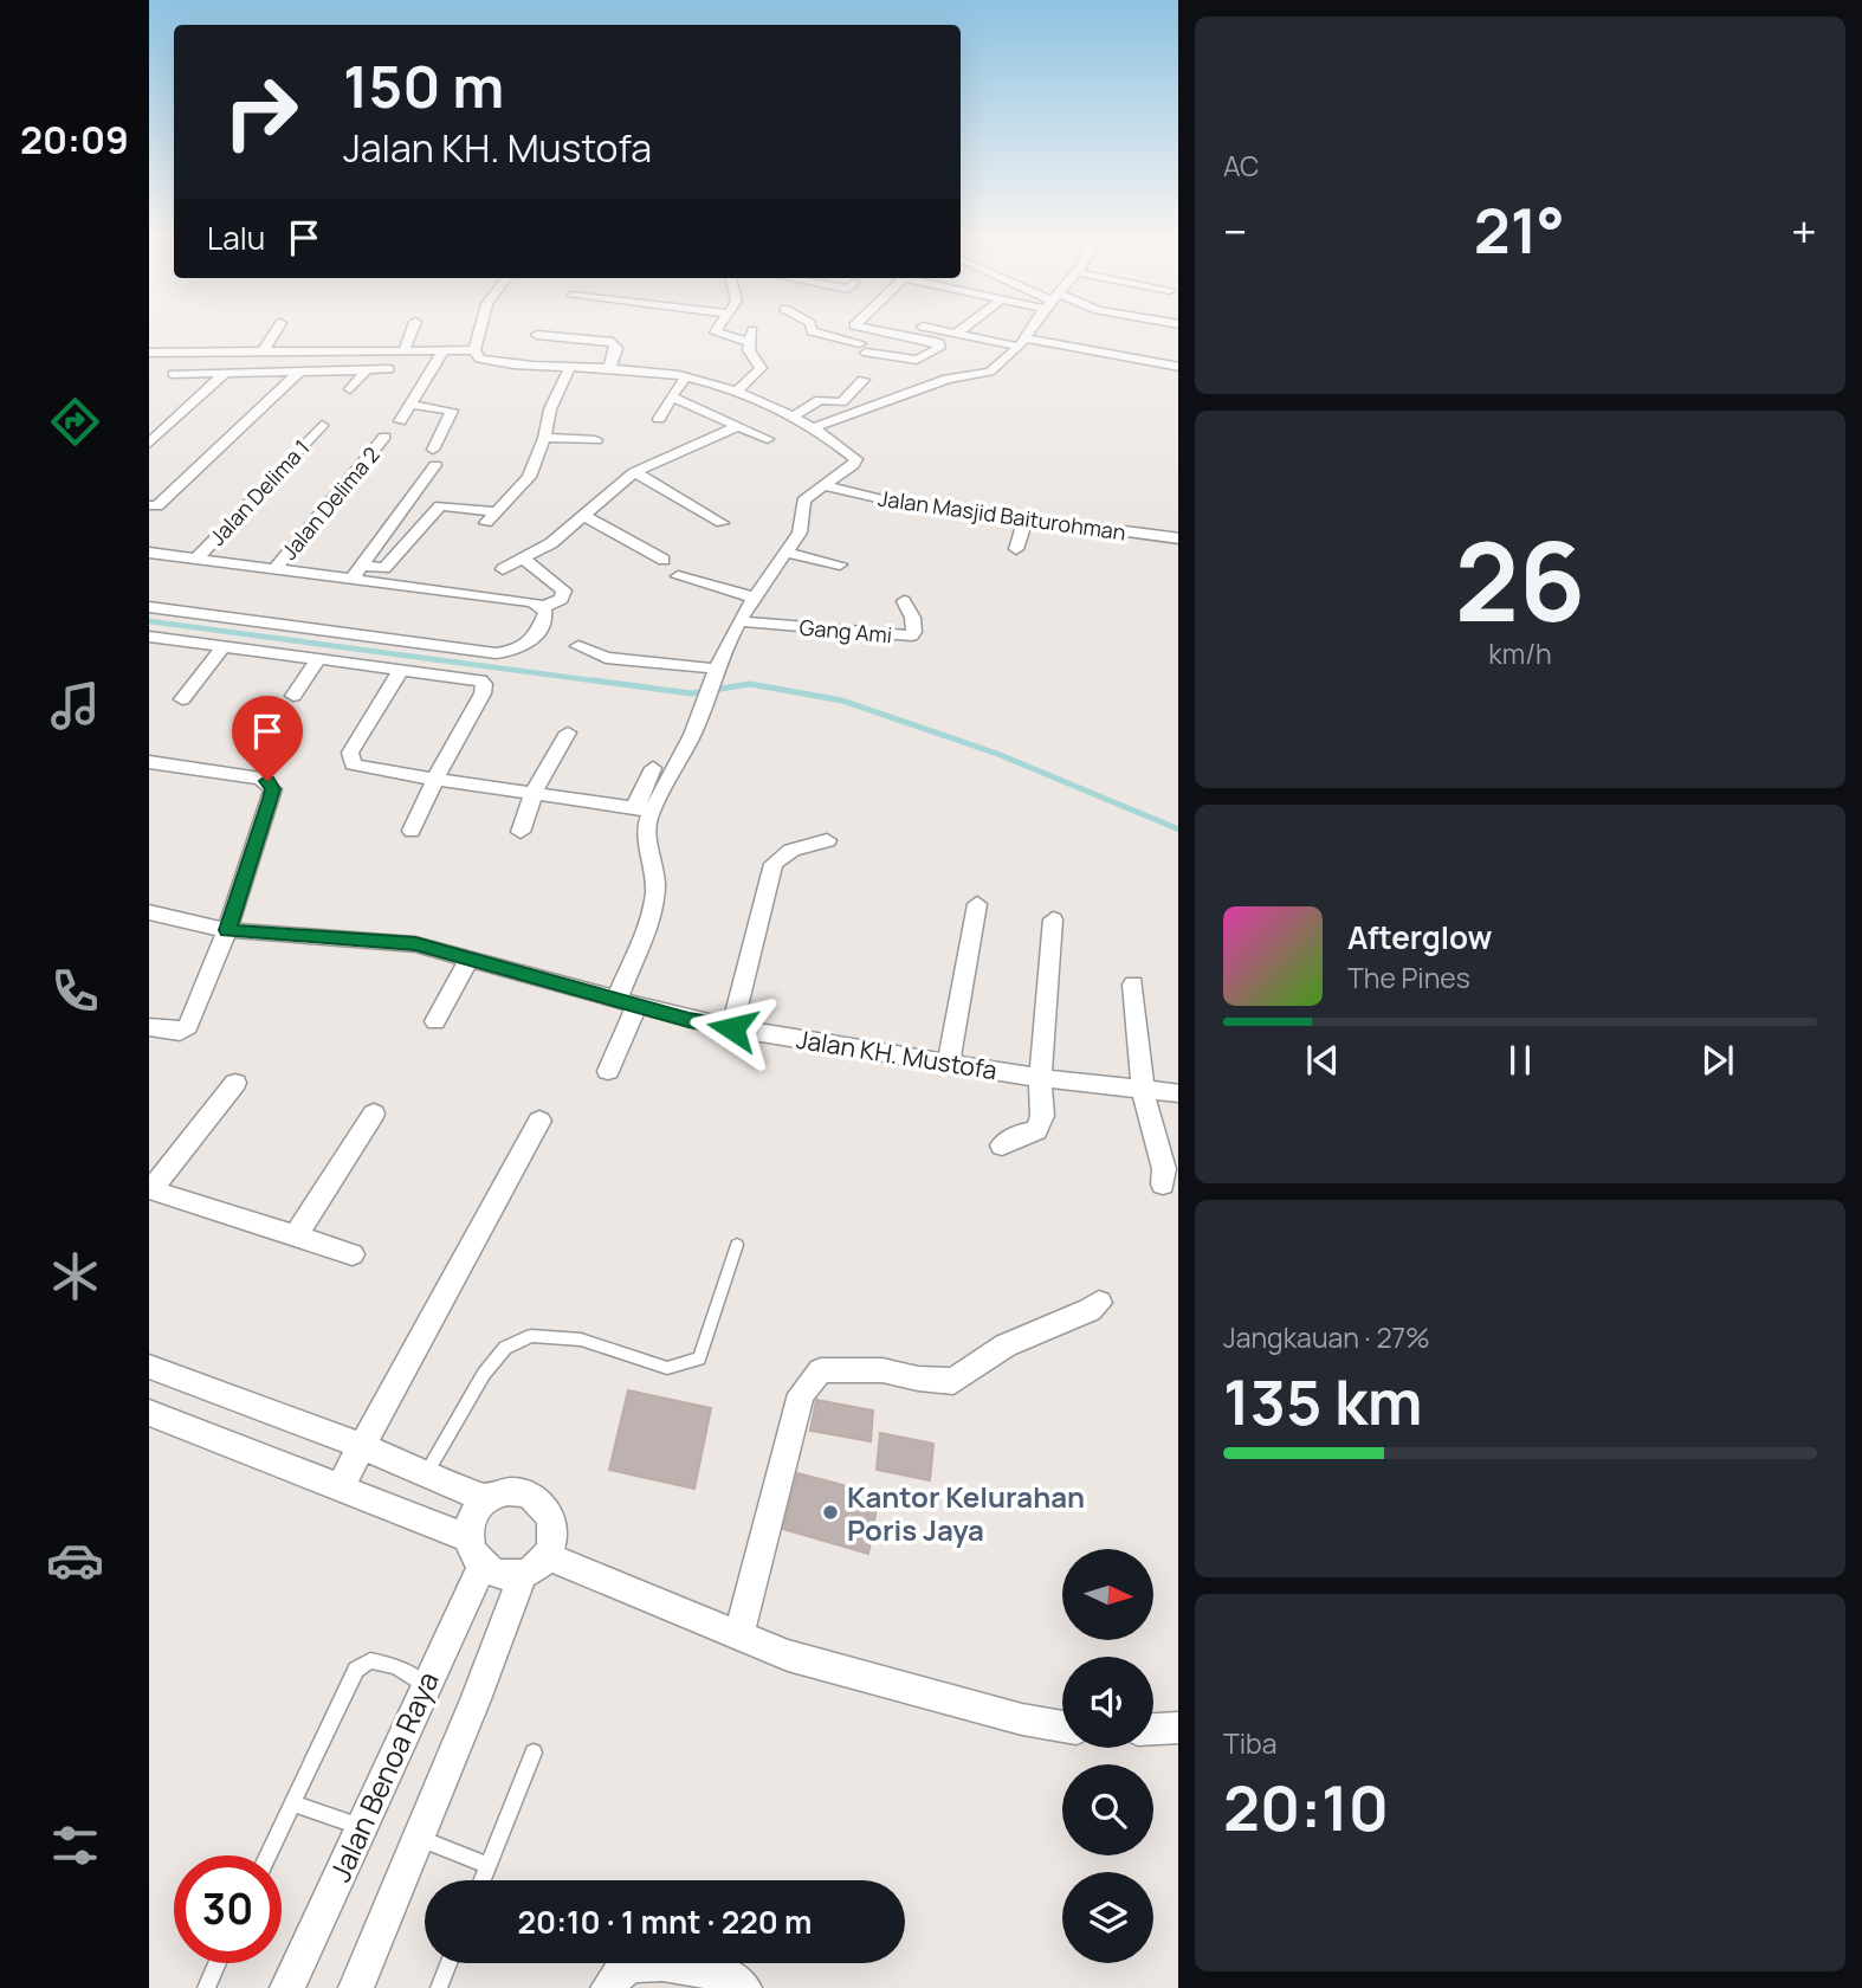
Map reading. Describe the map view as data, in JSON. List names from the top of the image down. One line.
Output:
{"streets":{"street":["Jalan Delima 1","Jalan Delima 2","Jalan Masjid Baiturohman","Gang Ami","Jalan KH. Mustofa","Jalan Benoa Raya"]},"places":["Kantor Kelurahan Poris Jaya"],"north":"right","page":{"tabs":"20:09","tile":["AC",["26","km/h"],["Jangkauan · 27%","135 km"],["Tiba","20:10"]],"turn":["150 m","Jalan KH. Mustofa"],"heat":["−","21°","+"],"then":"Lalu","song":["Afterglow","The Pines"],"limit":"30","trip":"20:10 · 1 mnt · 220 m"}}
